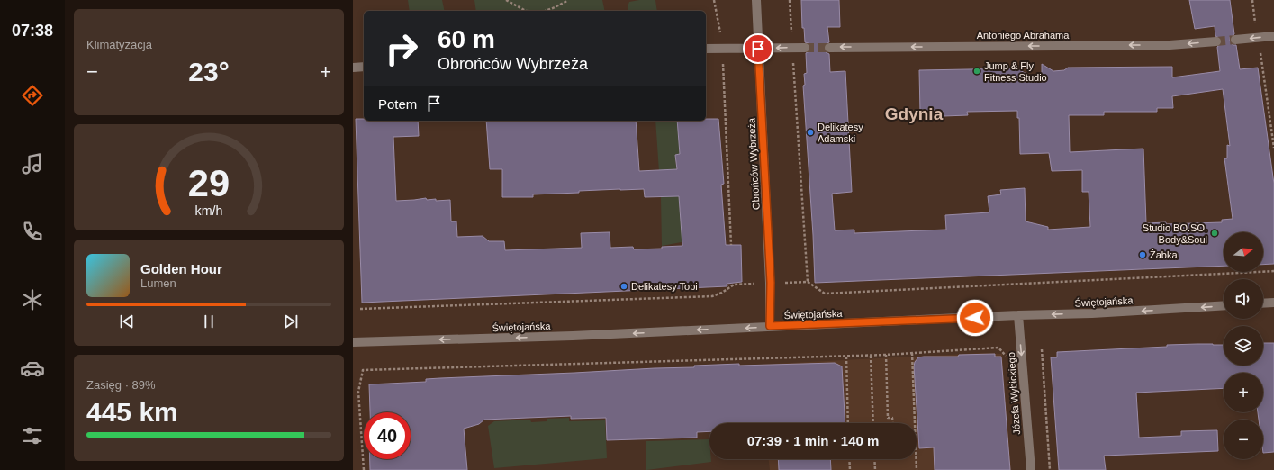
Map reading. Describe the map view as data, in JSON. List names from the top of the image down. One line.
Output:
{"streets":{"street":["Antoniego Abrahama","Obrońców Wybrzeża","Świętojańska","Józefa Wybickiego"]},"crossings":[["Obrońców Wybrzeża","Świętojańska"],["Świętojańska","Józefa Wybickiego"]],"one_way":["Antoniego Abrahama","Świętojańska","Józefa Wybickiego"],"districts":["Gdynia"],"places":["Jump & Fly Fitness Studio","Delikatesy Adamski","Studio BO.SO. Body&Soul","Żabka","Delikatesy Tobi"],"north":"right","page":{"tabs":"07:38","tile":["Klimatyzacja",["Zasięg · 89%","445 km"]],"turn":["60 m","Obrońców Wybrzeża"],"heat":["−","23°","+"],"then":"Potem","map_buttons":["+","−"],"song":["Golden Hour","Lumen"],"limit":"40","trip":"07:39 · 1 min · 140 m","gauge":["29","km/h"]}}
